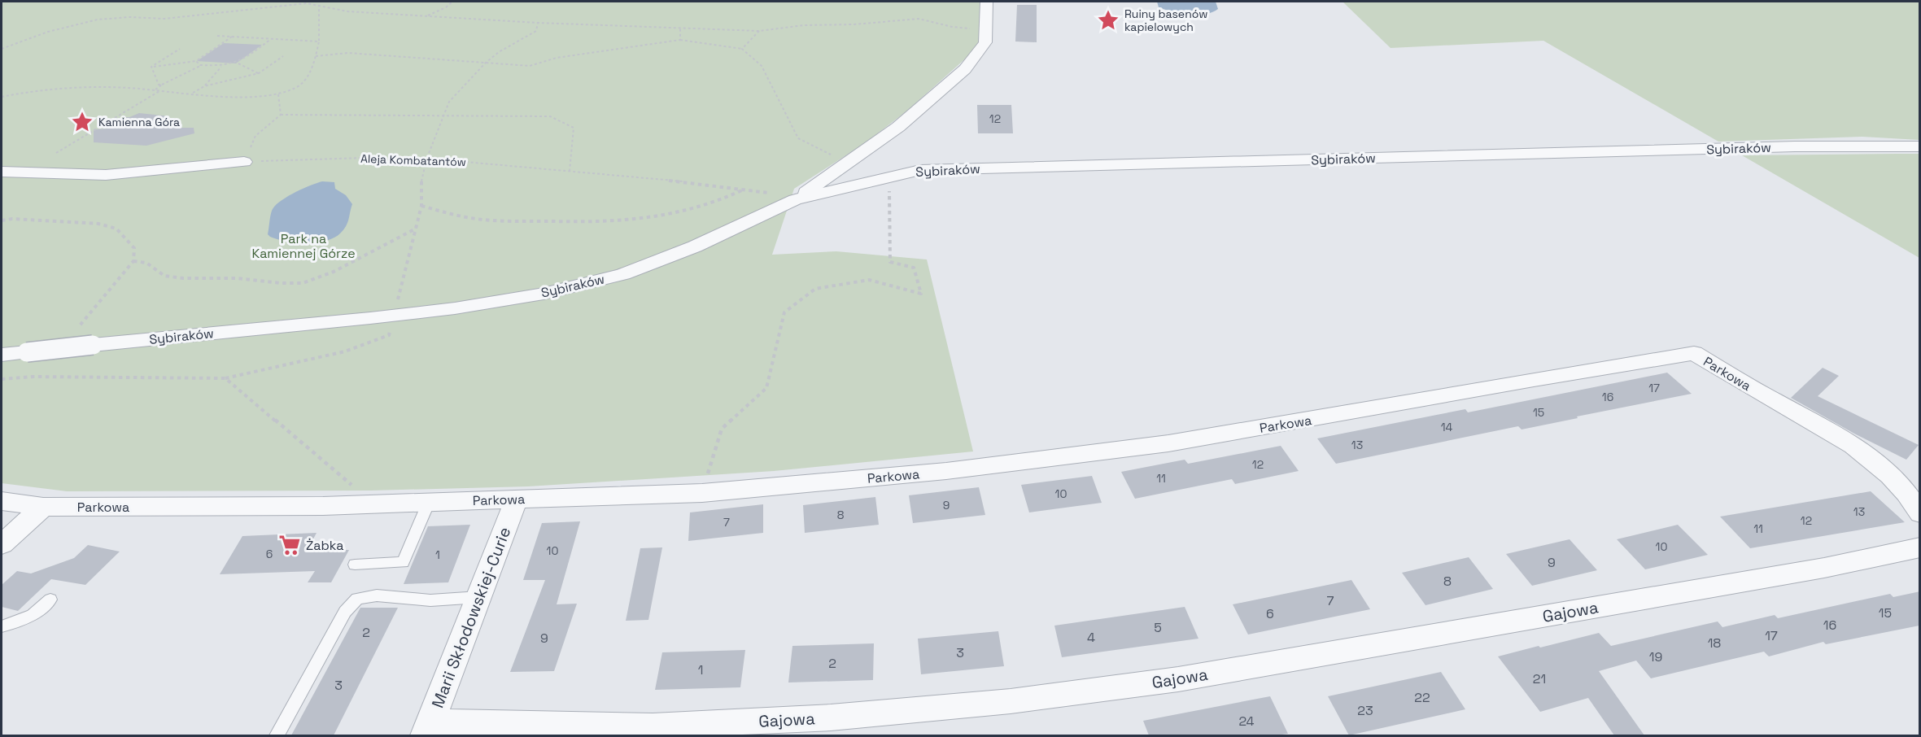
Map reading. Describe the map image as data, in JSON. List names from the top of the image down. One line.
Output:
{"streets":{"street":["Sybiraków","Parkowa","Gajowa","Marii Skłodowskiej-Curie"],"path":["Aleja Kombatantów"]},"crossings":[["Sybiraków","Aleja Kombatantów"],["Parkowa","Marii Skłodowskiej-Curie"],["Gajowa","Marii Skłodowskiej-Curie"]],"parks":["Park na Kamiennej Górze"],"places":{"place":["Ruiny basenów kapielowych","Kamienna Góra"],"supermarket":["Żabka"]},"house_numbers":["12","17","16","15","14","13","12","11","10","9","13","8","12","7","11","10","10","6","1","9","8","7","15","6","16","5","2","17","4","9","18","3","19","2","1","21","3","22","23","24"]}
